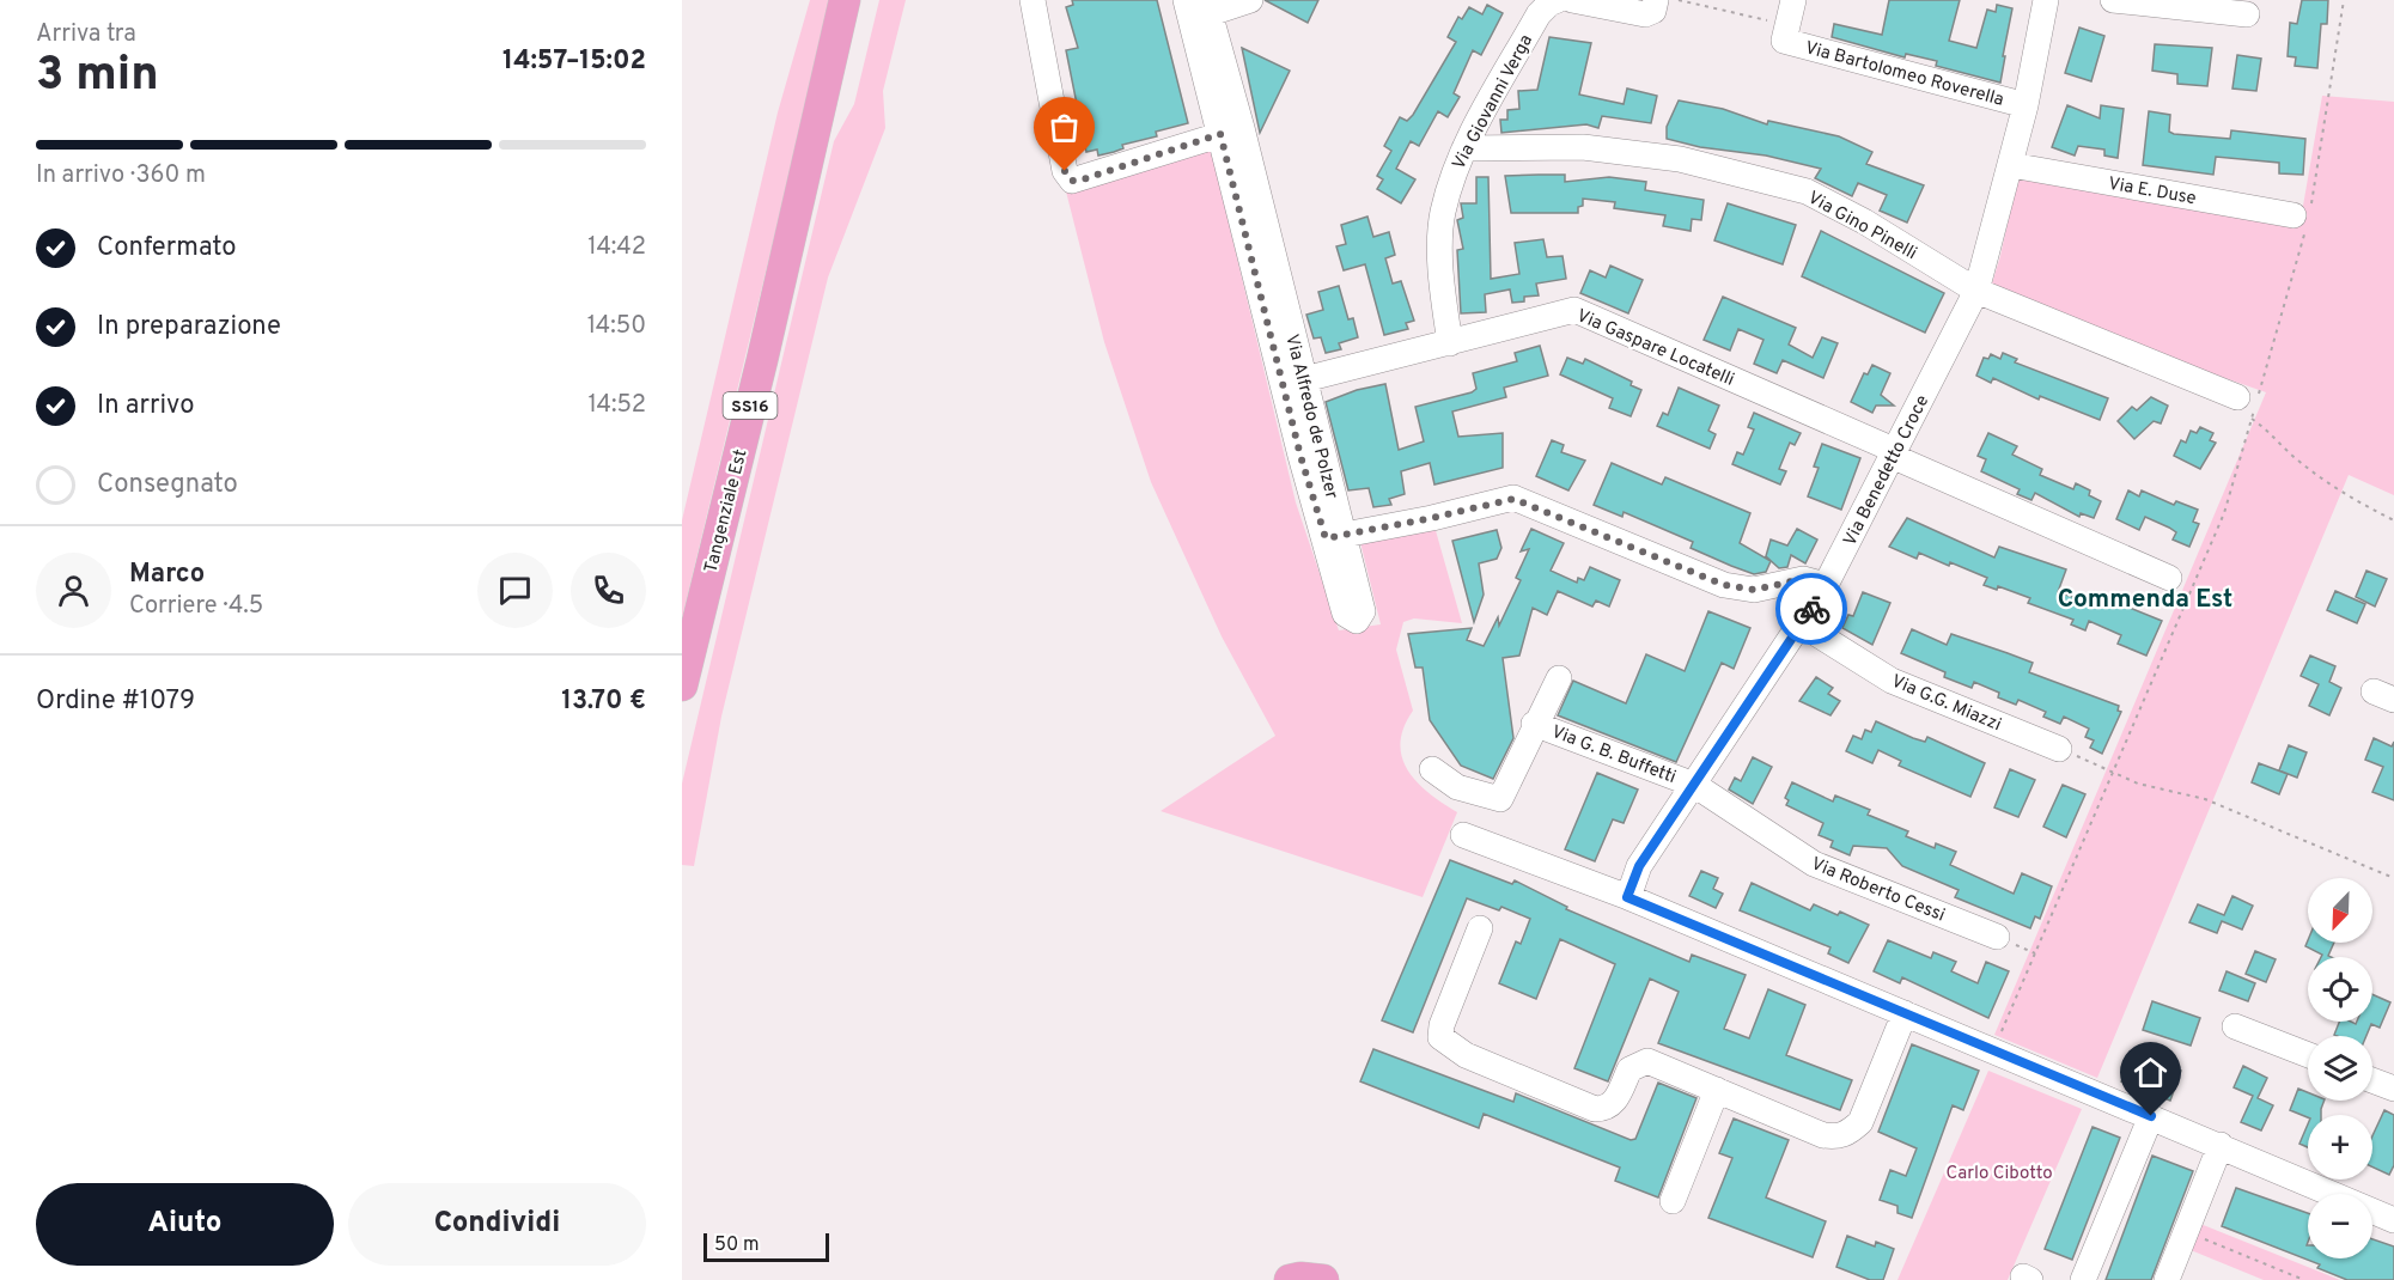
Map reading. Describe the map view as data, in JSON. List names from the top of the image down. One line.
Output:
{"streets":{"main road":["SS16","Tangenziale Est"],"street":["Via Bartolomeo Roverella","Via Giovanni Verga","Via E. Duse","Via Gino Pinelli","Via Gaspare Locatelli","Via Alfredo de Polzer","Via Benedetto Croce","Via G.G. Miazzi","Via G. B. Buffetti","Via Roberto Cessi"]},"crossings":[["Via Bartolomeo Roverella","Via Benedetto Croce"],["Via Giovanni Verga","Via Gino Pinelli"],["Via Giovanni Verga","Via Gaspare Locatelli"],["Via E. Duse","Via Benedetto Croce"],["Via Gino Pinelli","Via Benedetto Croce"],["Via Gaspare Locatelli","Via Alfredo de Polzer"],["Via Gaspare Locatelli","Via Benedetto Croce"],["Via Alfredo de Polzer","Via Benedetto Croce"],["Via Benedetto Croce","Via G.G. Miazzi"],["Via Benedetto Croce","Via G. B. Buffetti"],["Via Benedetto Croce","Via Roberto Cessi"],["Via G. B. Buffetti","Via Roberto Cessi"]],"districts":["Commenda Est"],"parks":["Carlo Cibotto"],"scale_bar":"50 m","north":"bottom left","page":{"heading":["3 min","Arriva tra","14:57–15:02"],"panel":["Marco","Corriere · 4.5","Ordine #1079","13.70 €"],"bar":"In arrivo · 360 m","list":[["Confermato","14:42"],["In preparazione","14:50"],["In arrivo","14:52"],"Consegnato"],"map_buttons":["+","−"],"buttons":["Aiuto","Condividi"],"scale":"50 m"}}
